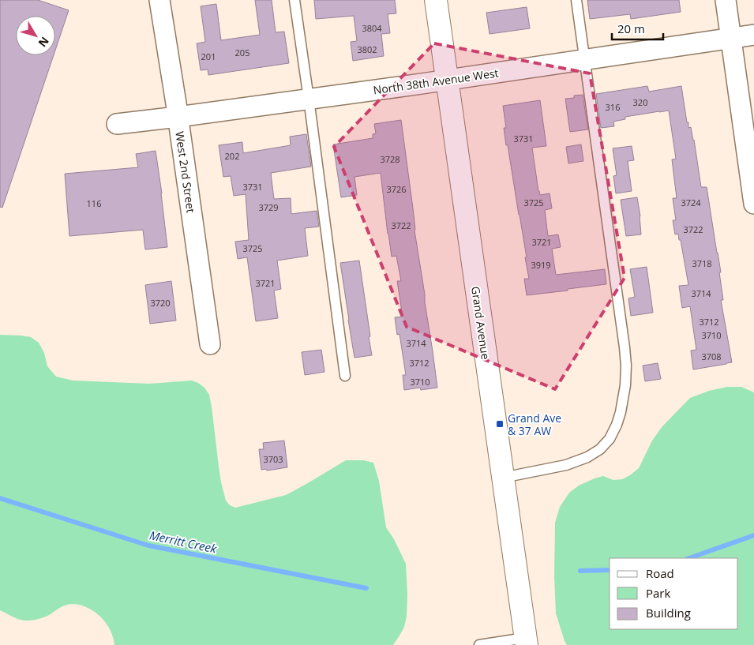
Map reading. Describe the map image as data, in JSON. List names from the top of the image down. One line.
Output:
{"streets":{"main road":["Grand Avenue"],"street":["North 38th Avenue West","West 2nd Street"]},"crossings":[["North 38th Avenue West","West 2nd Street"],["North 38th Avenue West","Grand Avenue"]],"water":["Merritt Creek"],"places":{"transit":["Grand Ave & 37 AW"]},"house_numbers":["3804","3802","205","201","320","316","3731","202","3728","3731","3726","3725","3724","116","3729","3722","3722","3721","3725","3718","3919","3721","3714","3720","3712","3710","3714","3708","3712","3710","3703"],"legend":["Road","Park","Building"],"scale_bar":"20 m","north":"bottom right"}
